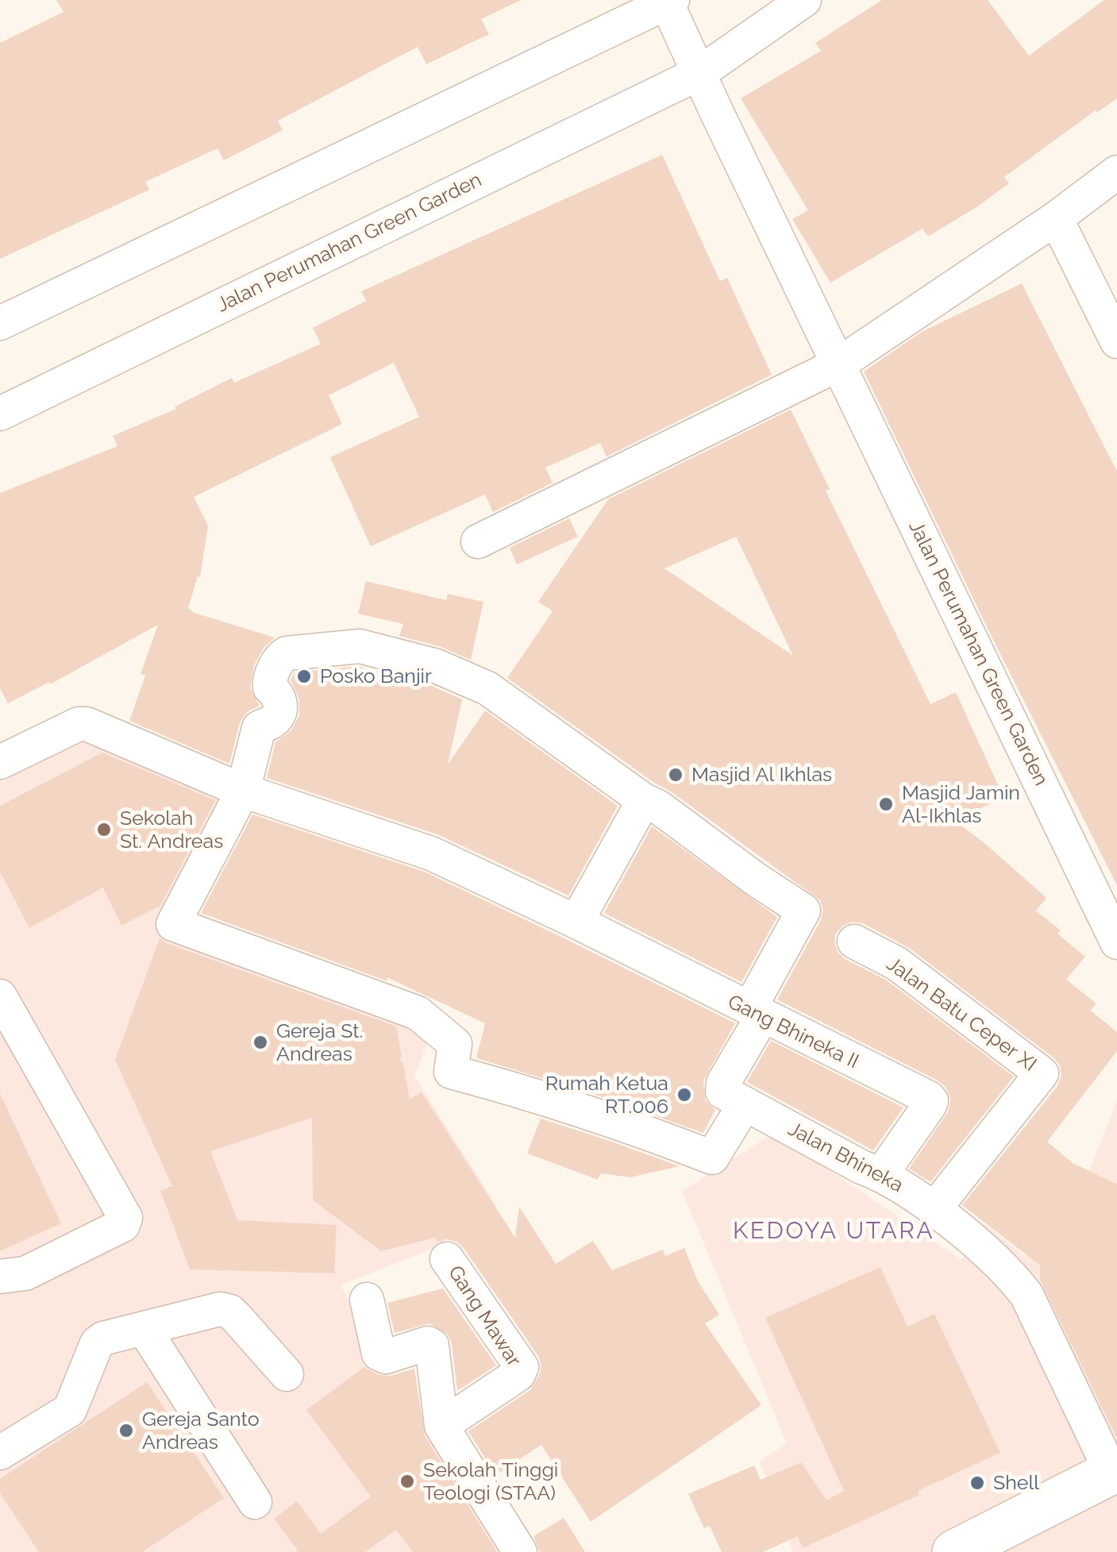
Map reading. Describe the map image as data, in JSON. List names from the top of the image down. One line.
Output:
{"streets":{"street":["Jalan Perumahan Green Garden","Jalan Batu Ceper XI","Gang Bhineka II","Jalan Bhineka","Gang Mawar"]},"crossings":[["Jalan Batu Ceper XI","Jalan Bhineka"],["Gang Bhineka II","Jalan Bhineka"]],"districts":["KEDOYA UTARA"],"places":["Posko Banjir","Masjid Al Ikhlas","Masjid Jamin Al-Ikhlas","Sekolah St. Andreas","Gereja St. Andreas","Rumah Ketua RT.006","Gereja Santo Andreas","Sekolah Tinggi Teologi (STAA)","Shell"]}
